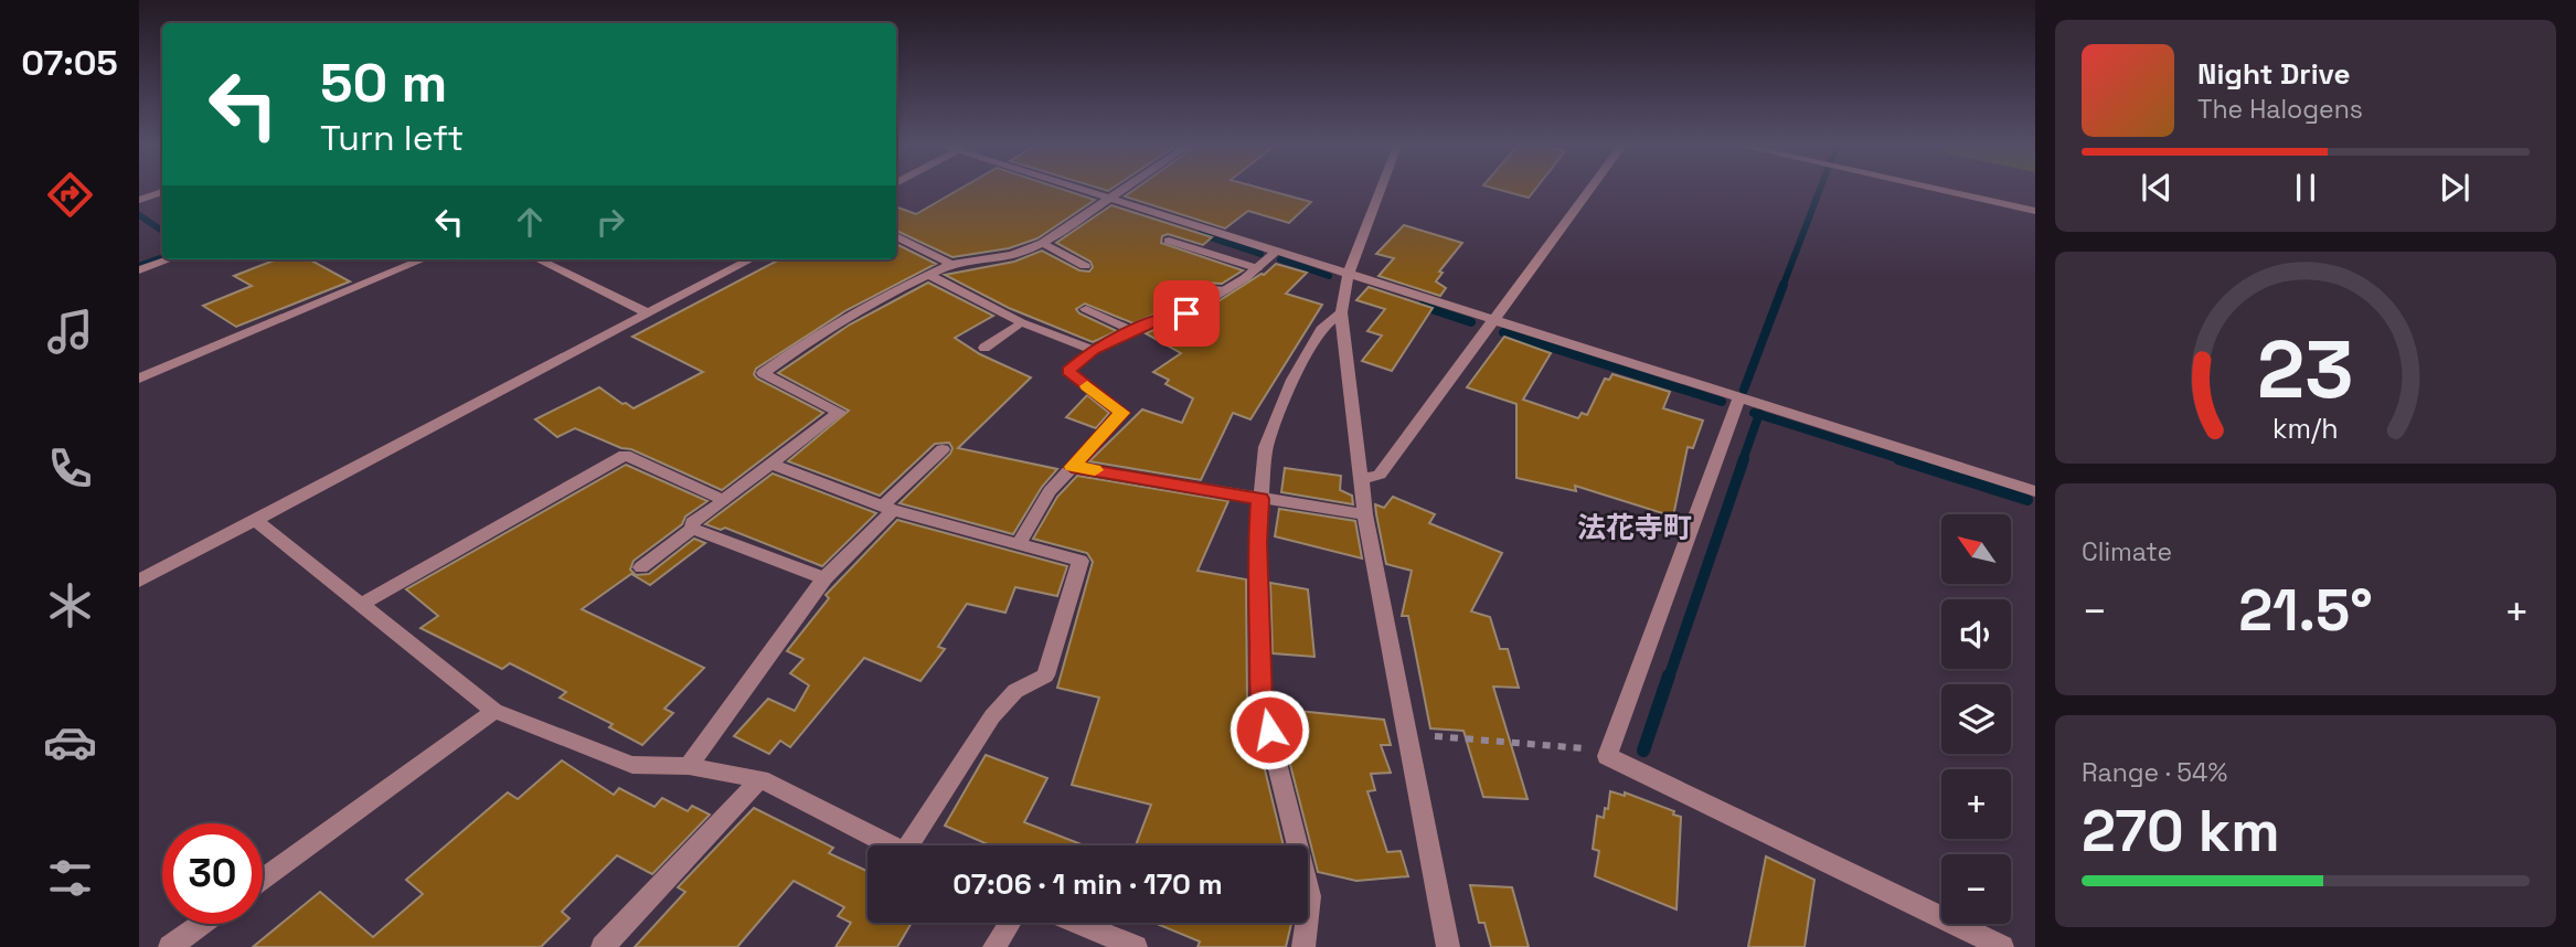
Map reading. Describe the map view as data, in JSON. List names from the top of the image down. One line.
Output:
{"districts":["法花寺町"],"north":"top left","page":{"tabs":"07:05","turn":["50 m","Turn left"],"song":["Night Drive","The Halogens"],"tile":["Climate",["Range · 54%","270 km"]],"map_buttons":["+","−"],"heat":["−","21.5°","+"],"limit":"30","trip":"07:06 · 1 min · 170 m","gauge":["23","km/h"]}}
